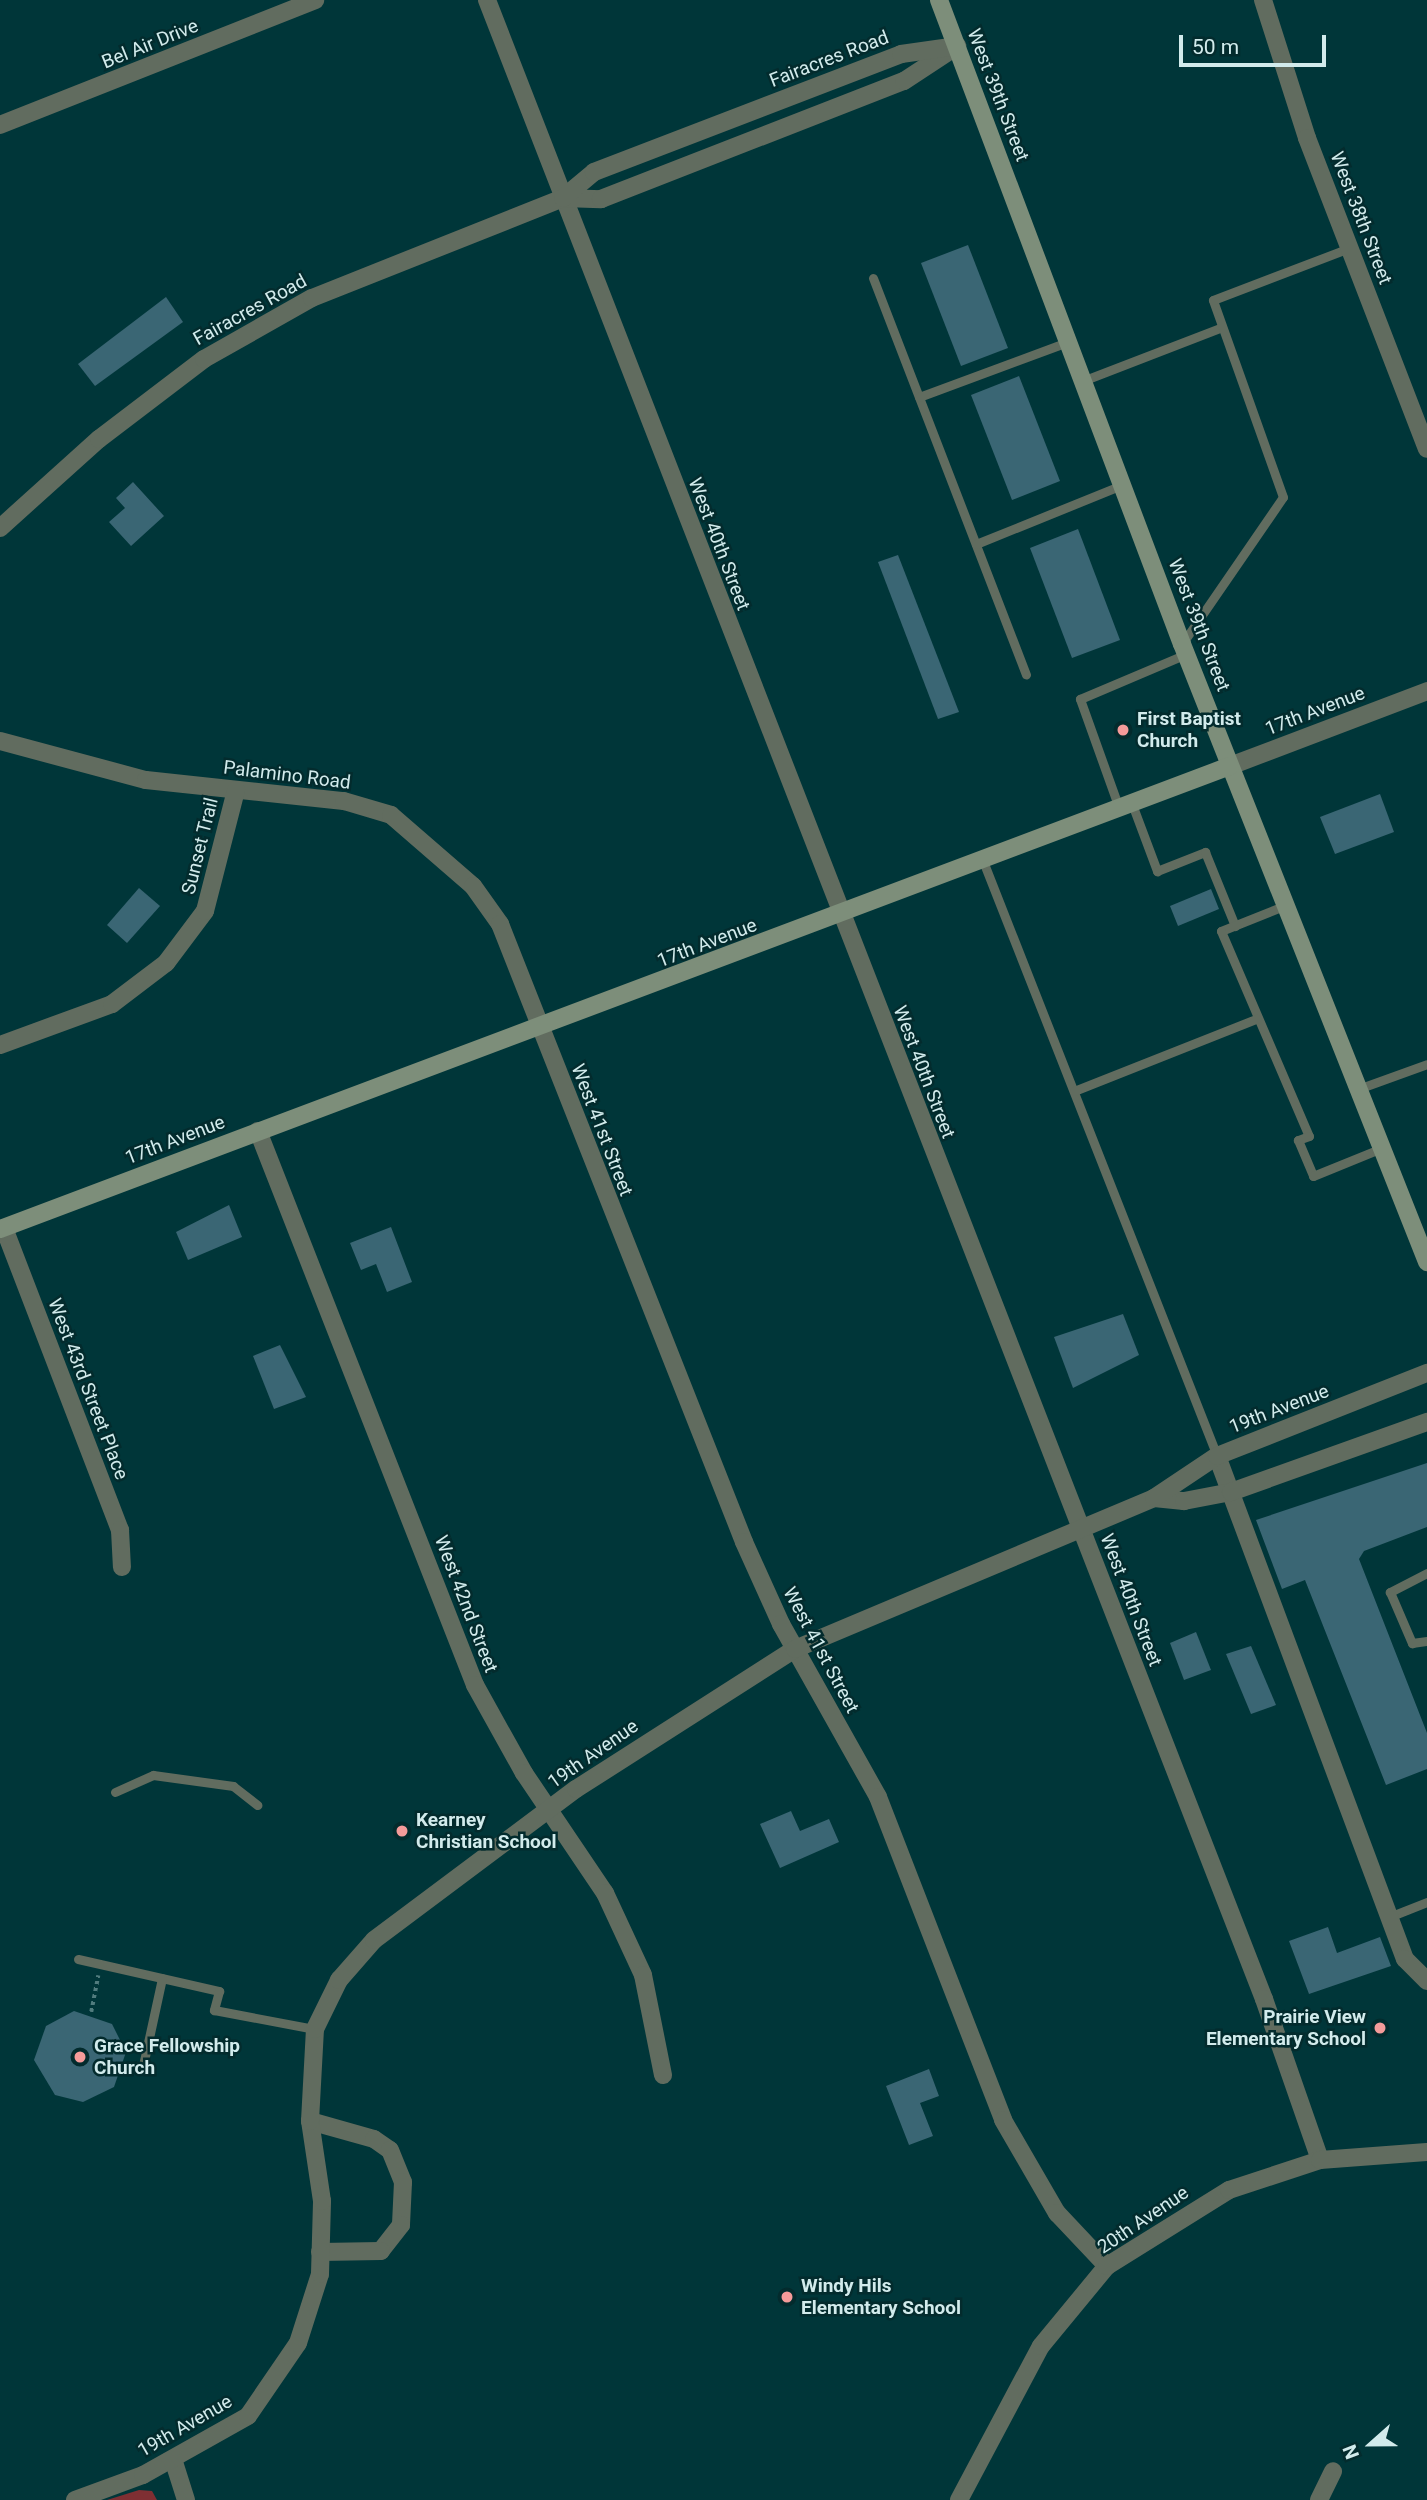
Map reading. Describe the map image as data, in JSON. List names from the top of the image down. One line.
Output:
{"streets":{"main road":["West 39th Street","17th Avenue"],"street":["Bel Air Drive","Fairacres Road","West 38th Street","West 40th Street","Palamino Road","Sunset Trail","West 41st Street","West 43rd Street Place","19th Avenue","West 42nd Street","20th Avenue"]},"crossings":[["Fairacres Road","West 39th Street"],["Fairacres Road","West 40th Street"],["West 39th Street","17th Avenue"],["West 40th Street","17th Avenue"],["West 40th Street","19th Avenue"],["West 40th Street","20th Avenue"],["17th Avenue","Palamino Road"],["17th Avenue","West 41st Street"],["17th Avenue","West 43rd Street Place"],["17th Avenue","West 42nd Street"],["Palamino Road","Sunset Trail"],["Palamino Road","West 41st Street"],["West 41st Street","19th Avenue"],["West 41st Street","20th Avenue"],["19th Avenue","West 42nd Street"]],"places":["First Baptist Church","Kearney Christian School","Prairie View Elementary School","Grace Fellowship Church","Windy Hils Elementary School"],"scale_bar":"50 m","north":"left"}
